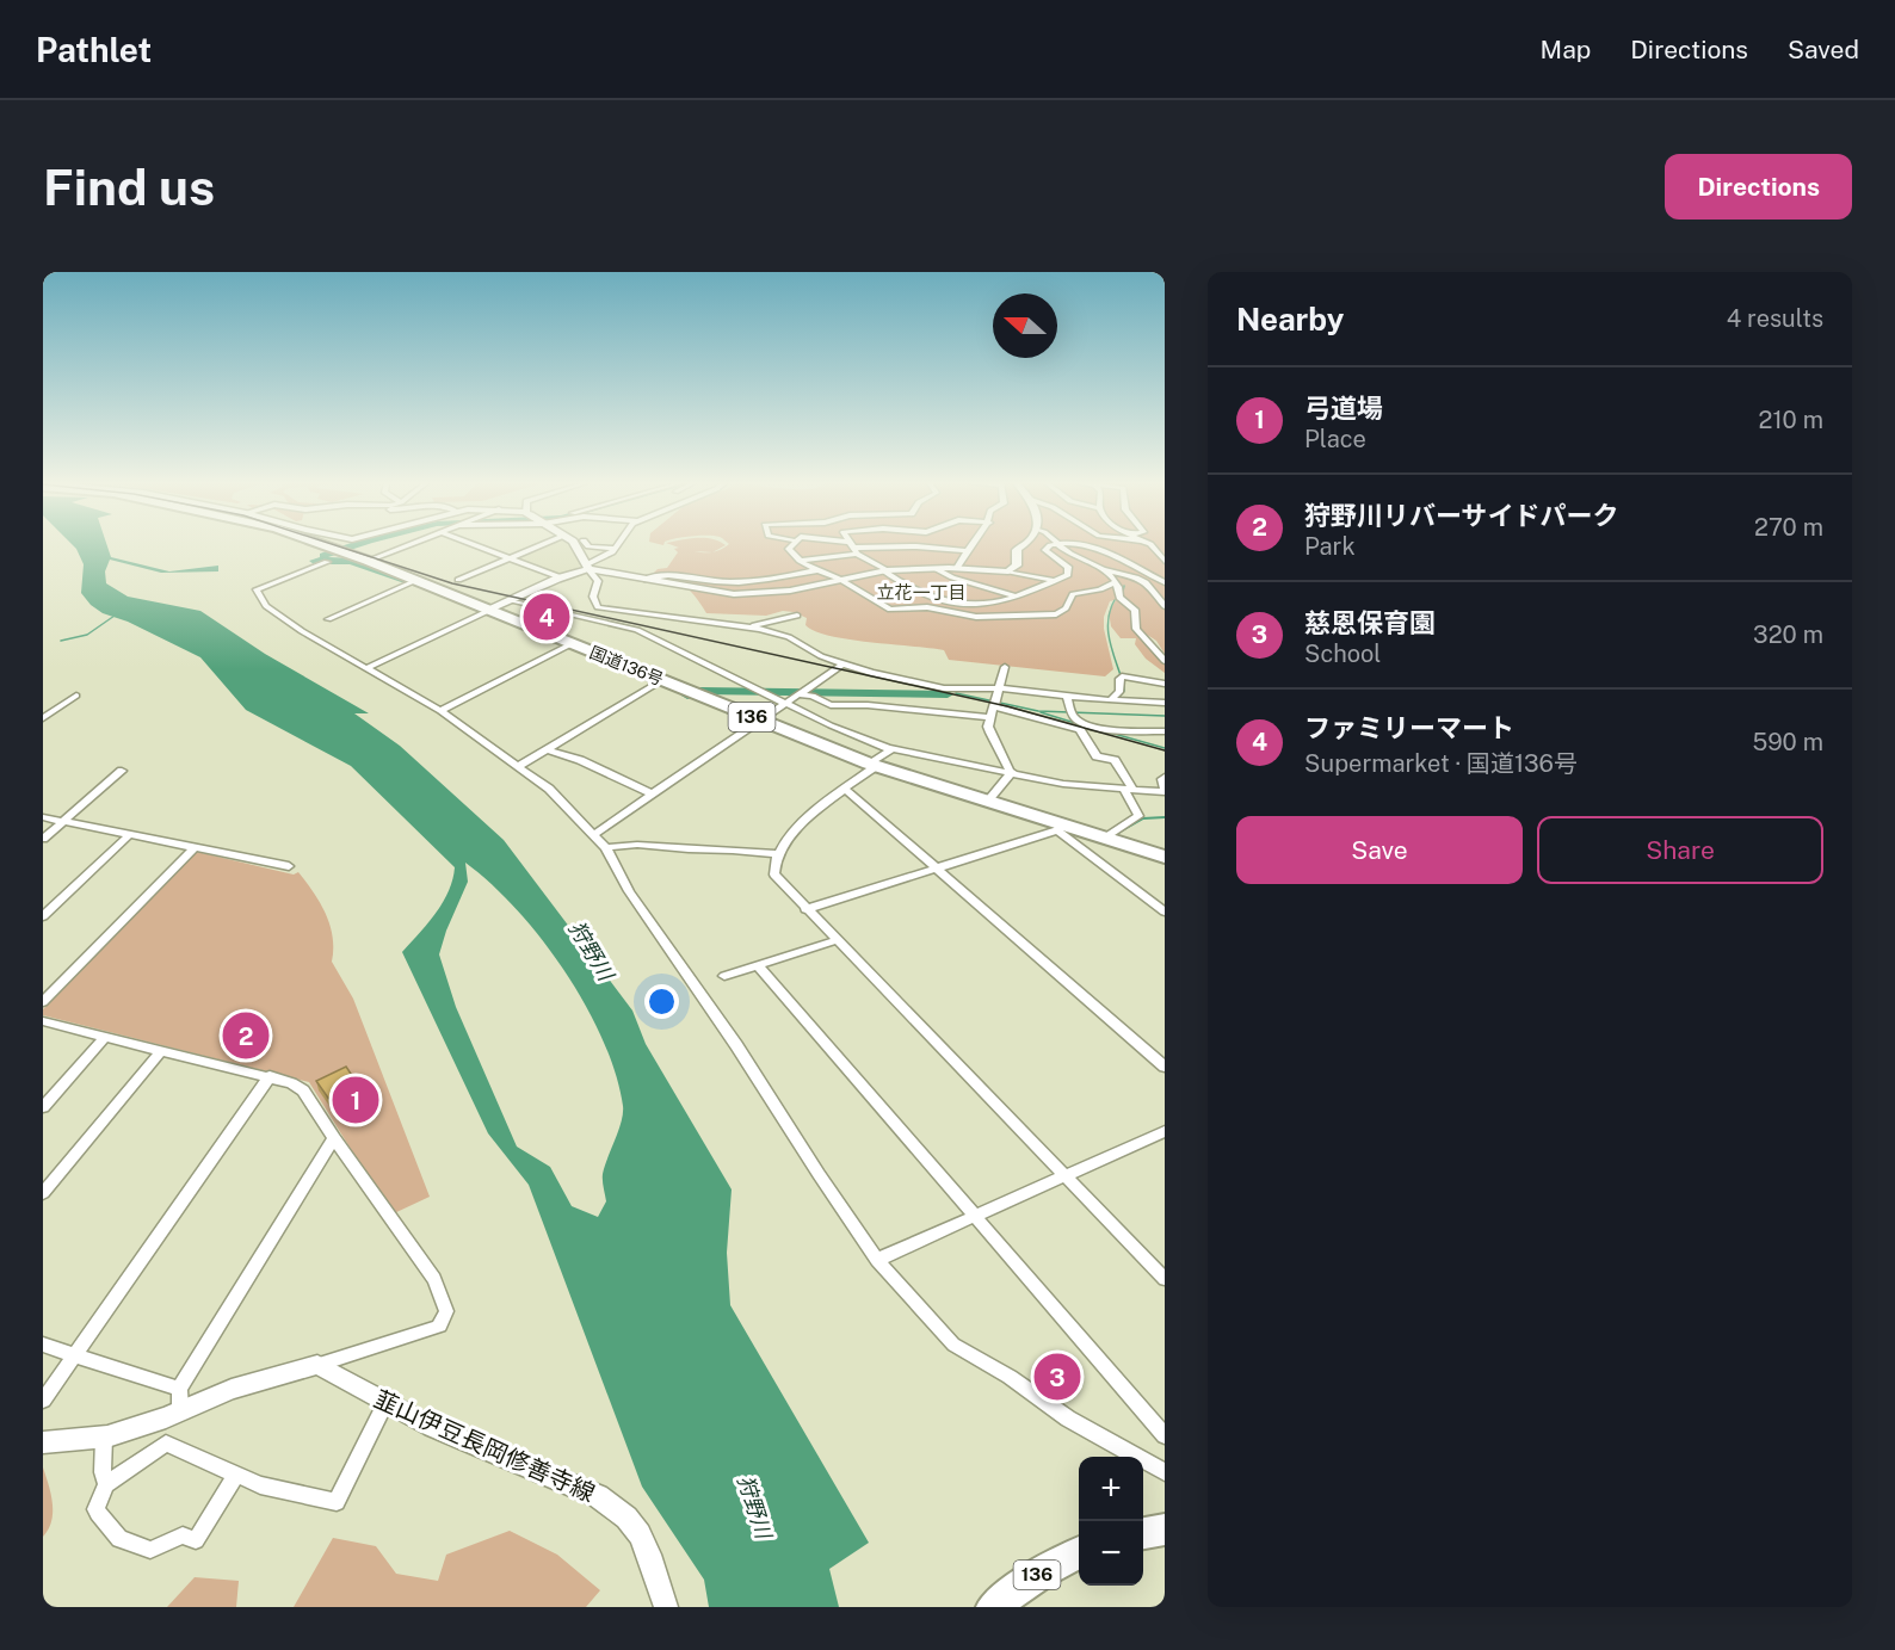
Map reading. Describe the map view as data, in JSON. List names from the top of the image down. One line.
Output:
{"streets":{"highway":["国道136号","136"],"street":["韮山伊豆長岡修善寺線"]},"districts":["立花一丁目"],"water":["狩野川"],"north":"left","page":{"header":"Pathlet","nav":["Map","Directions","Saved"],"buttons":["Directions",["Save","Share"]],"title":"Find us","heading":["Nearby","4 results"],"list":[{"mark":"1","name":"弓道場","note":"Place","value":"210 m"},{"mark":"2","name":"狩野川リバーサイドパーク","note":"Park","value":"270 m"},{"mark":"3","name":"慈恩保育園","note":"School","value":"320 m"},{"mark":"4","name":"ファミリーマート","note":"Supermarket · 国道136号","value":"590 m"}],"pins":["4","2","1","3"],"map_buttons":["+","−"]}}
